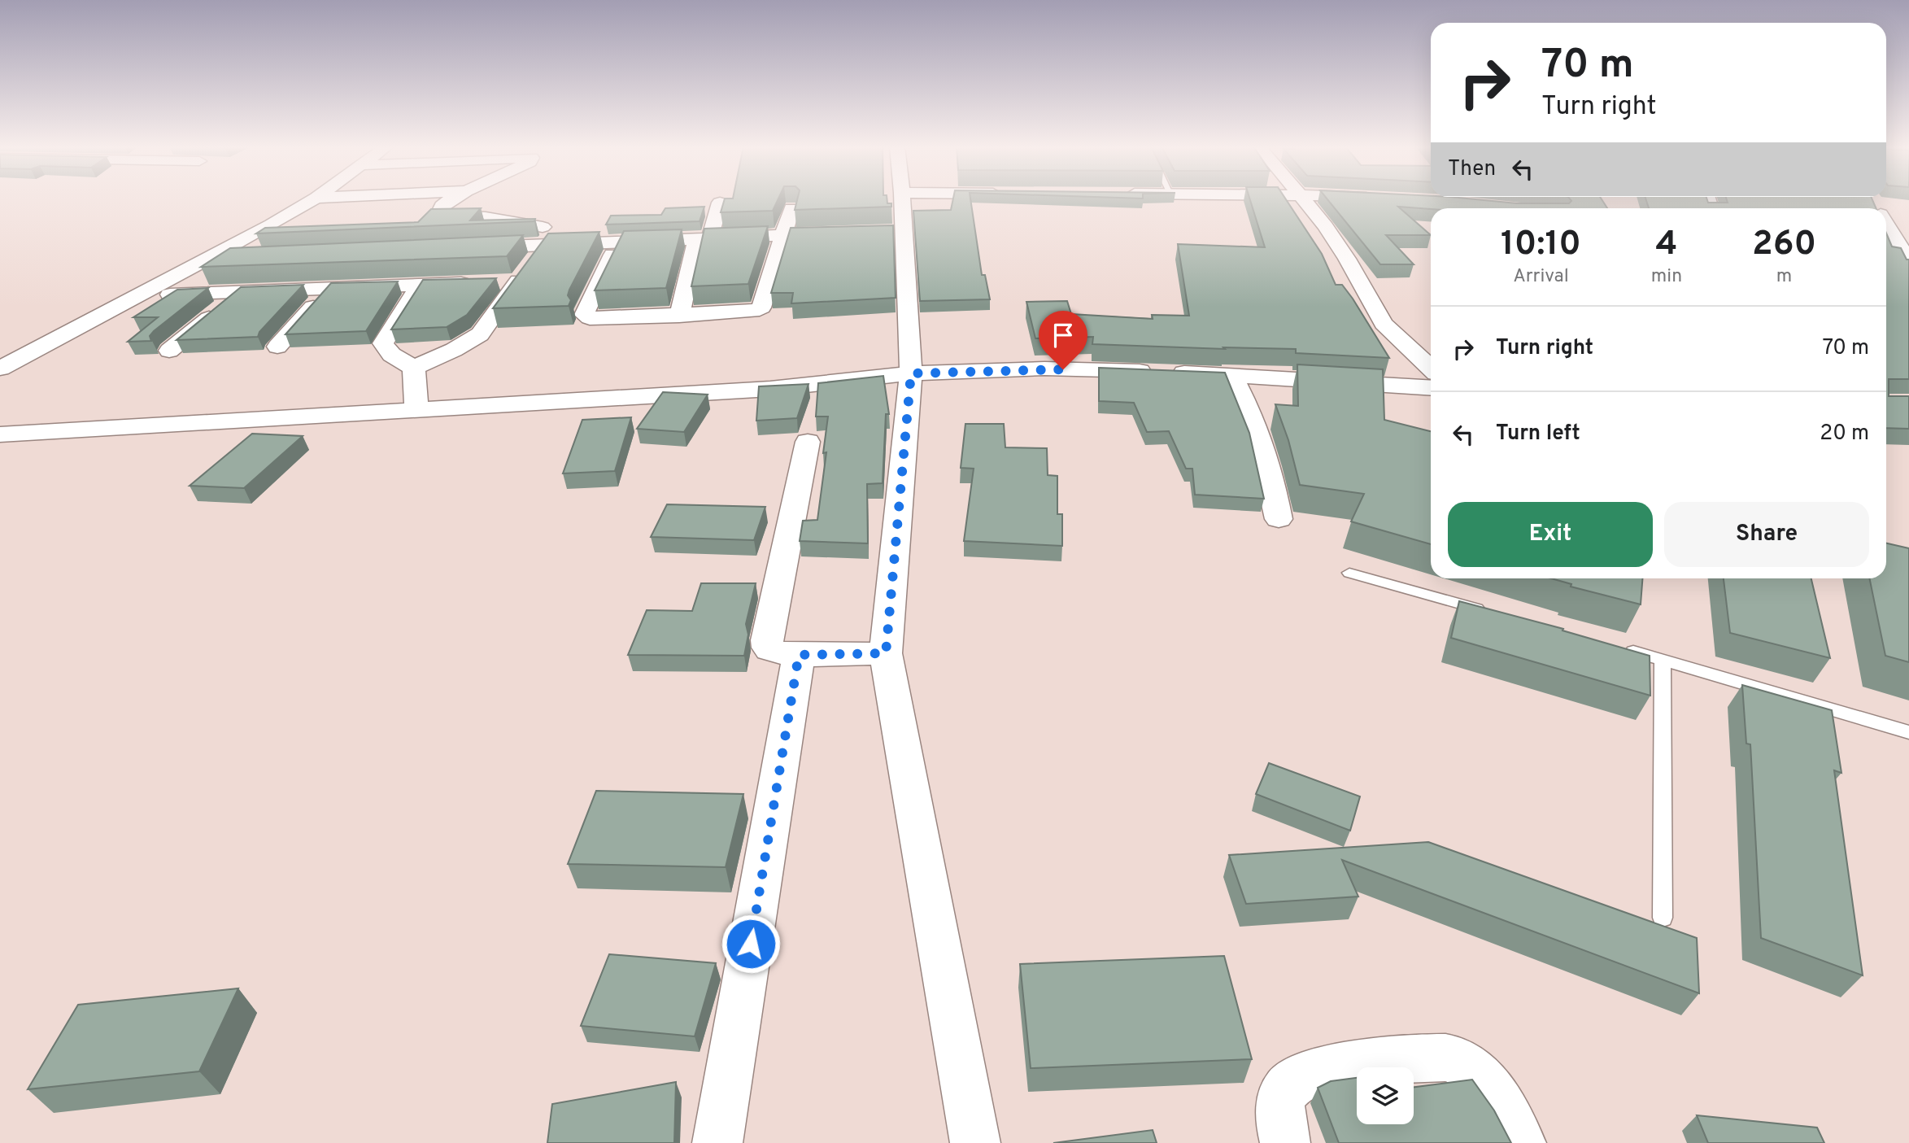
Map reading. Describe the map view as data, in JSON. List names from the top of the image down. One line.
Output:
{"page":{"turn":["70 m","Turn right"],"then":"Then","eta":["10:10","Arrival","4","min","260","m"],"list":[{"name":"Turn right","value":"70 m"},{"name":"Turn left","value":"20 m"}],"buttons":["Exit","Share"]}}
